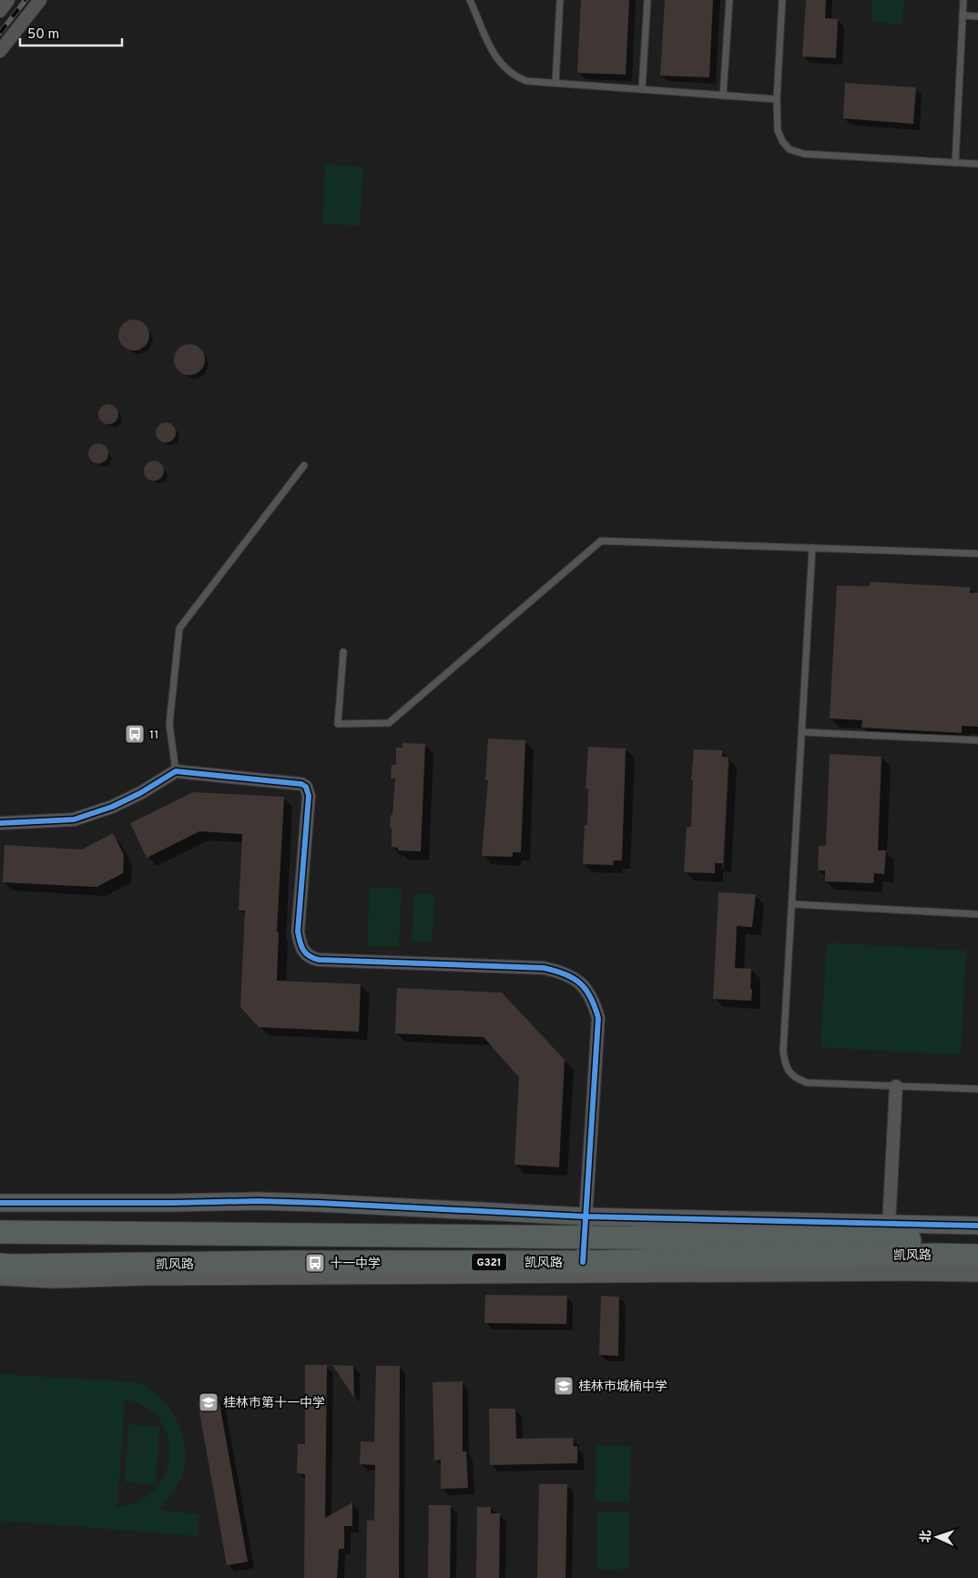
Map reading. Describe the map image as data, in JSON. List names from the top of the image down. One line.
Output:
{"streets":{"highway":["凯风路","G321"]},"places":{"bus stop":["11","十一中学"],"school or university":["桂林市城楠中学","桂林市第十一中学"]},"scale_bar":"50 m","north":"left"}
